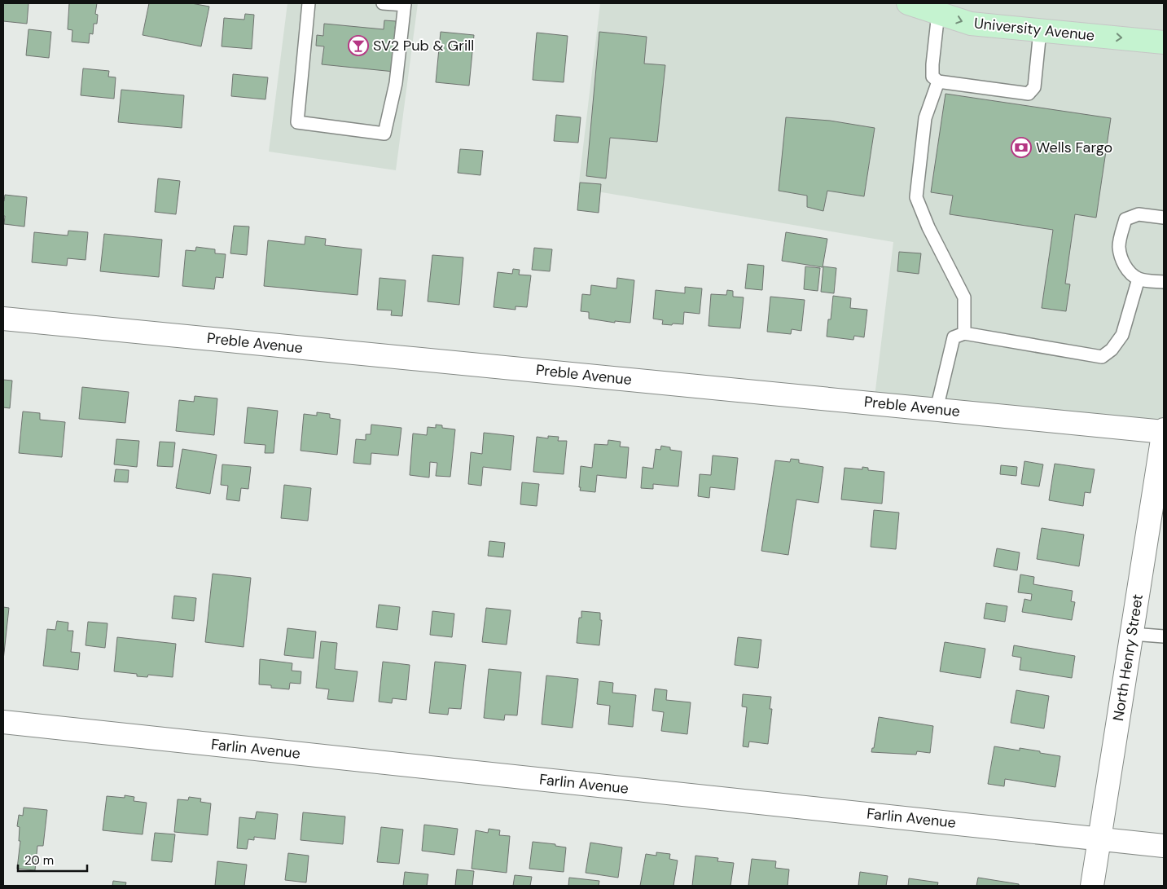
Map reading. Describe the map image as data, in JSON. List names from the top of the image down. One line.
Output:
{"streets":{"main road":["University Avenue"],"street":["Preble Avenue","North Henry Street","Farlin Avenue"]},"crossings":[["Preble Avenue","North Henry Street"],["North Henry Street","Farlin Avenue"]],"one_way":["University Avenue"],"places":{"bar":["SV2 Pub & Grill"],"bank":["Wells Fargo"]},"scale_bar":"20 m"}
